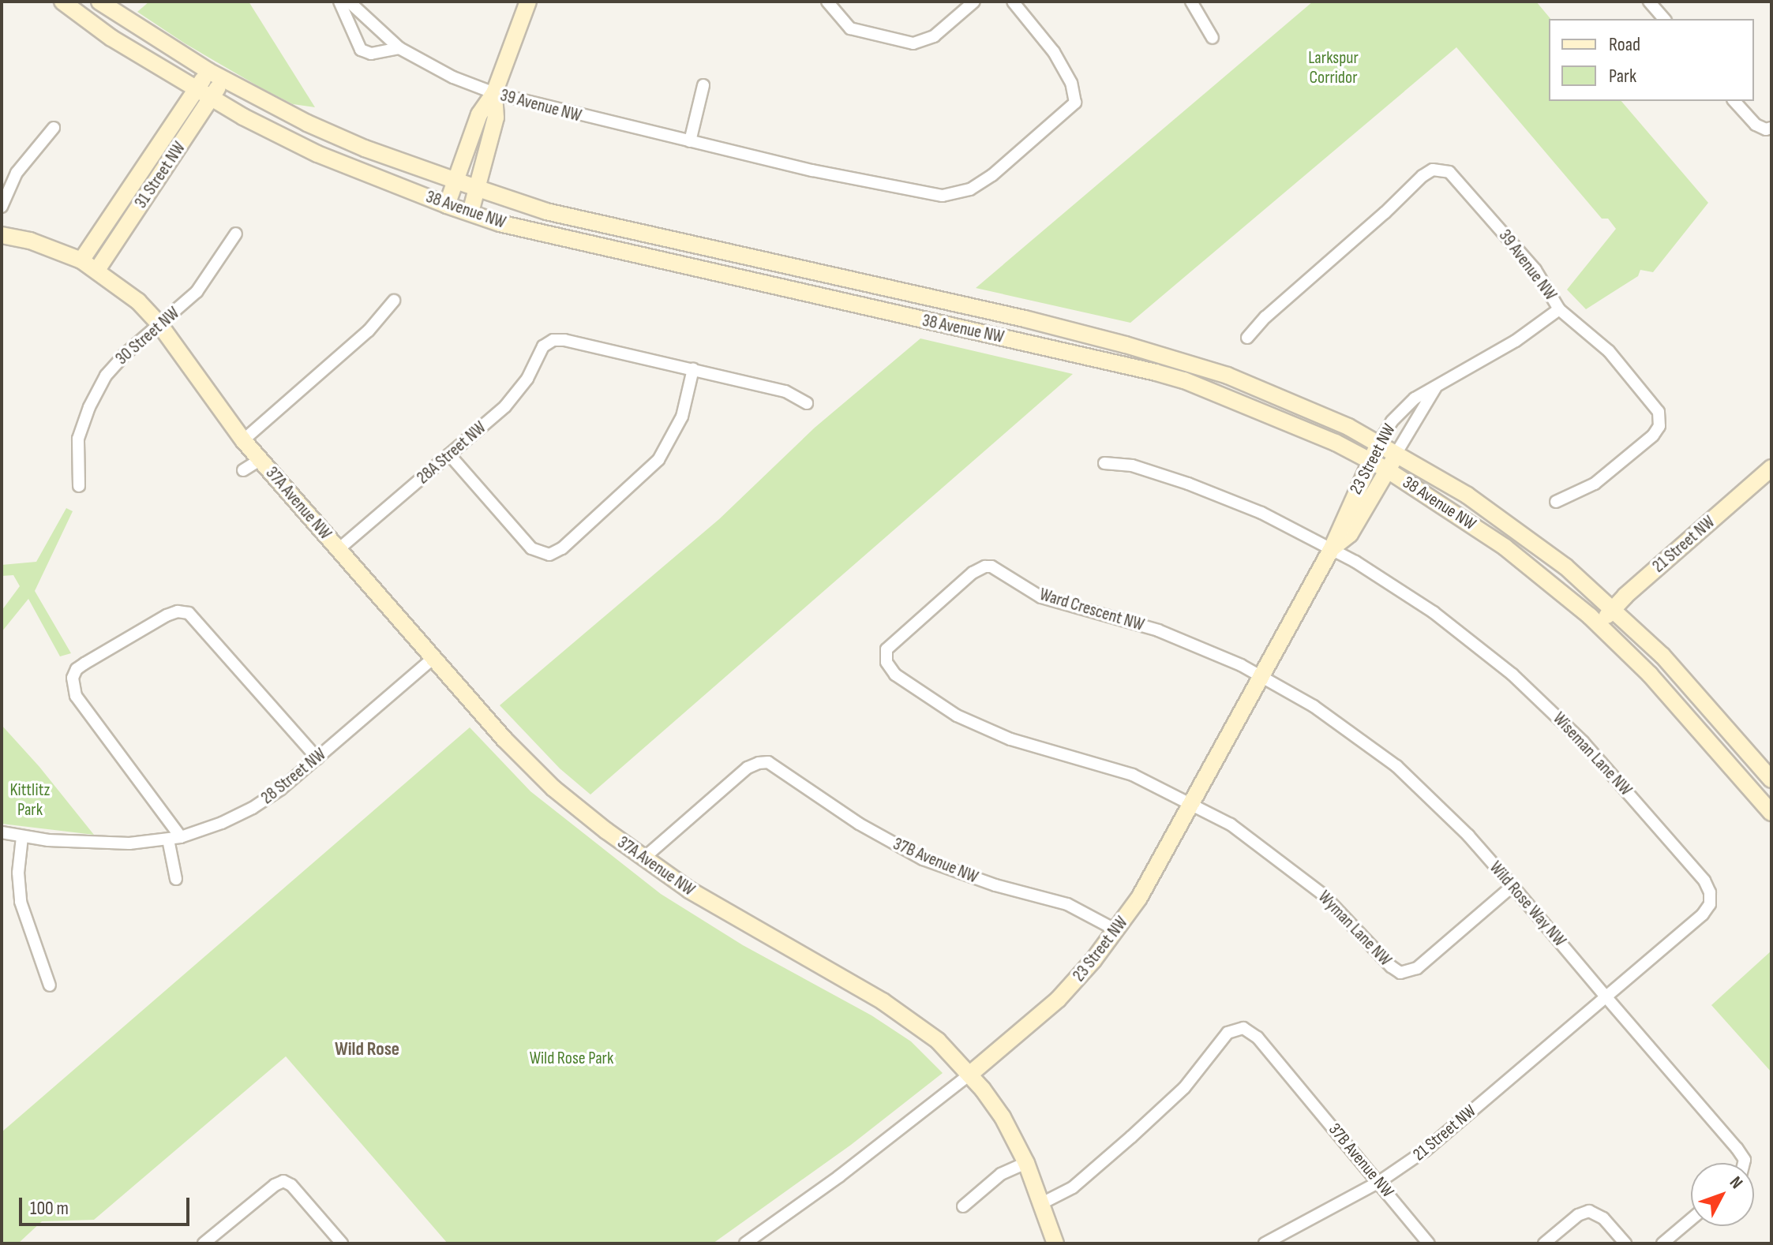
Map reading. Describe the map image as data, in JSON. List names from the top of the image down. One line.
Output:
{"streets":{"main road":["31 Street NW","38 Avenue NW","23 Street NW","37A Avenue NW","21 Street NW"],"street":["39 Avenue NW","30 Street NW","28A Street NW","Ward Crescent NW","Wiseman Lane NW","28 Street NW","37B Avenue NW","Wild Rose Way NW","Wyman Lane NW"]},"crossings":[["39 Avenue NW","23 Street NW"],["31 Street NW","38 Avenue NW"],["31 Street NW","37A Avenue NW"],["38 Avenue NW","23 Street NW"],["38 Avenue NW","21 Street NW"],["30 Street NW","37A Avenue NW"],["28A Street NW","37A Avenue NW"],["23 Street NW","37A Avenue NW"],["23 Street NW","Ward Crescent NW"],["23 Street NW","Wiseman Lane NW"],["23 Street NW","37B Avenue NW"],["23 Street NW","Wild Rose Way NW"],["23 Street NW","Wyman Lane NW"],["37A Avenue NW","28 Street NW"],["37A Avenue NW","37B Avenue NW"],["21 Street NW","Wiseman Lane NW"],["21 Street NW","37B Avenue NW"],["21 Street NW","Wild Rose Way NW"],["Ward Crescent NW","Wild Rose Way NW"],["Ward Crescent NW","Wyman Lane NW"],["Wiseman Lane NW","Wild Rose Way NW"],["Wild Rose Way NW","Wyman Lane NW"]],"districts":["Wild Rose"],"parks":["Larkspur Corridor","Kittlitz Park","Wild Rose Park"],"legend":["Road","Park"],"scale_bar":"100 m","north":"top right"}
